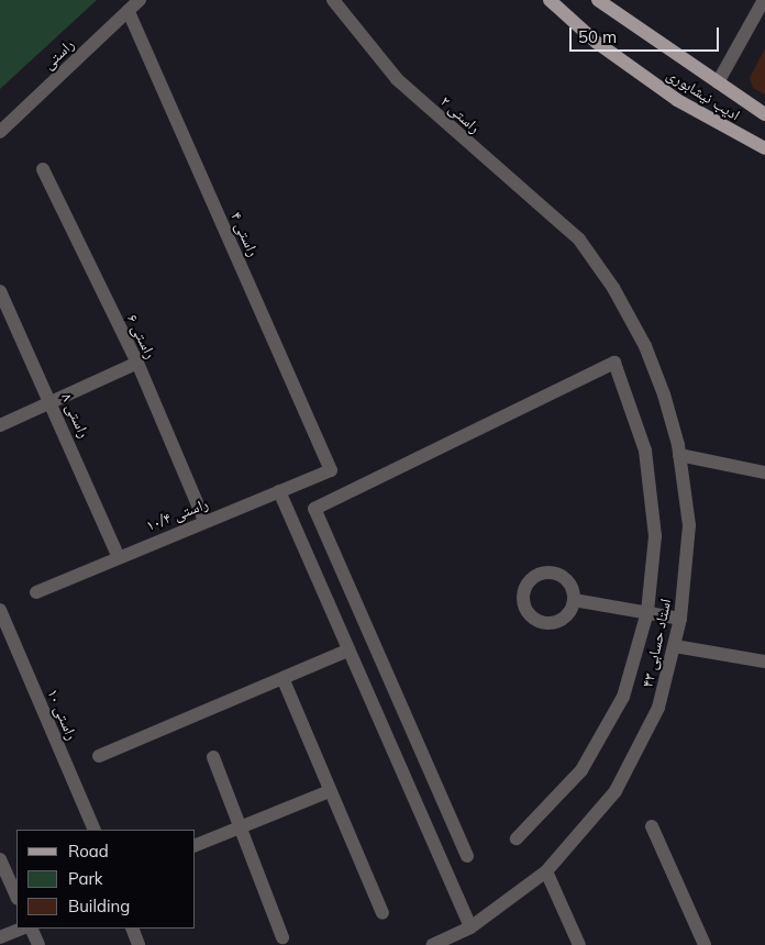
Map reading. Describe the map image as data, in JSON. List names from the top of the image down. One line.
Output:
{"streets":{"main road":["ادیب نیشابوری"],"street":["راستی","راستی ۲","راستی ۴","راستی ۶","راستی ۸","راستی ۱۰/۴","استاد حسابی ۴۳","راستی ۱۰"]},"crossings":[["راستی","راستی ۴"],["راستی ۲","استاد حسابی ۴۳"],["راستی ۴","راستی ۱۰/۴"],["راستی ۶","راستی ۱۰/۴"],["راستی ۸","راستی ۱۰/۴"]],"legend":["Road","Park","Building"],"scale_bar":"50 m"}
